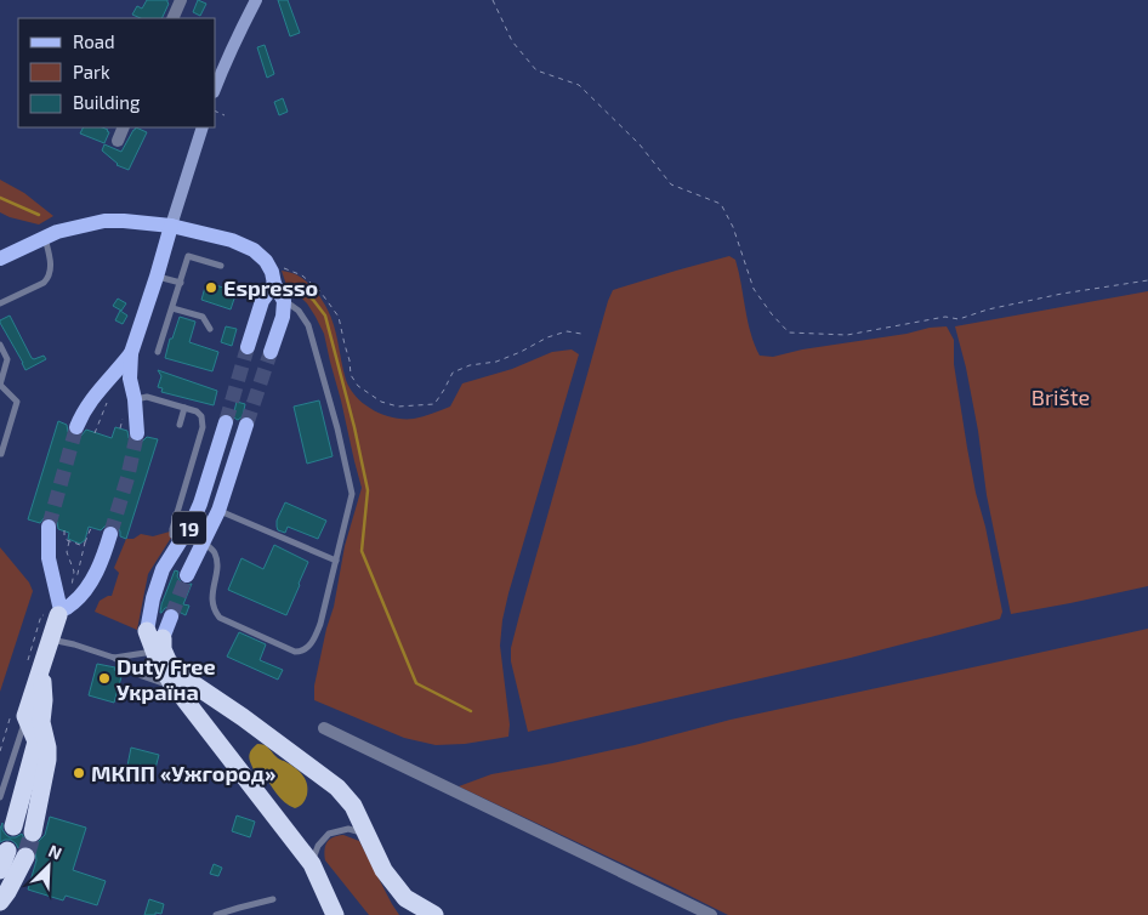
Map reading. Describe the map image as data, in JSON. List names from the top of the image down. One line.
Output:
{"streets":{"main road":["19"]},"parks":["Brište"],"places":["Espresso","Duty Free Україна","МКПП «Ужгород»"],"legend":["Road","Park","Building"],"north":"top right"}
